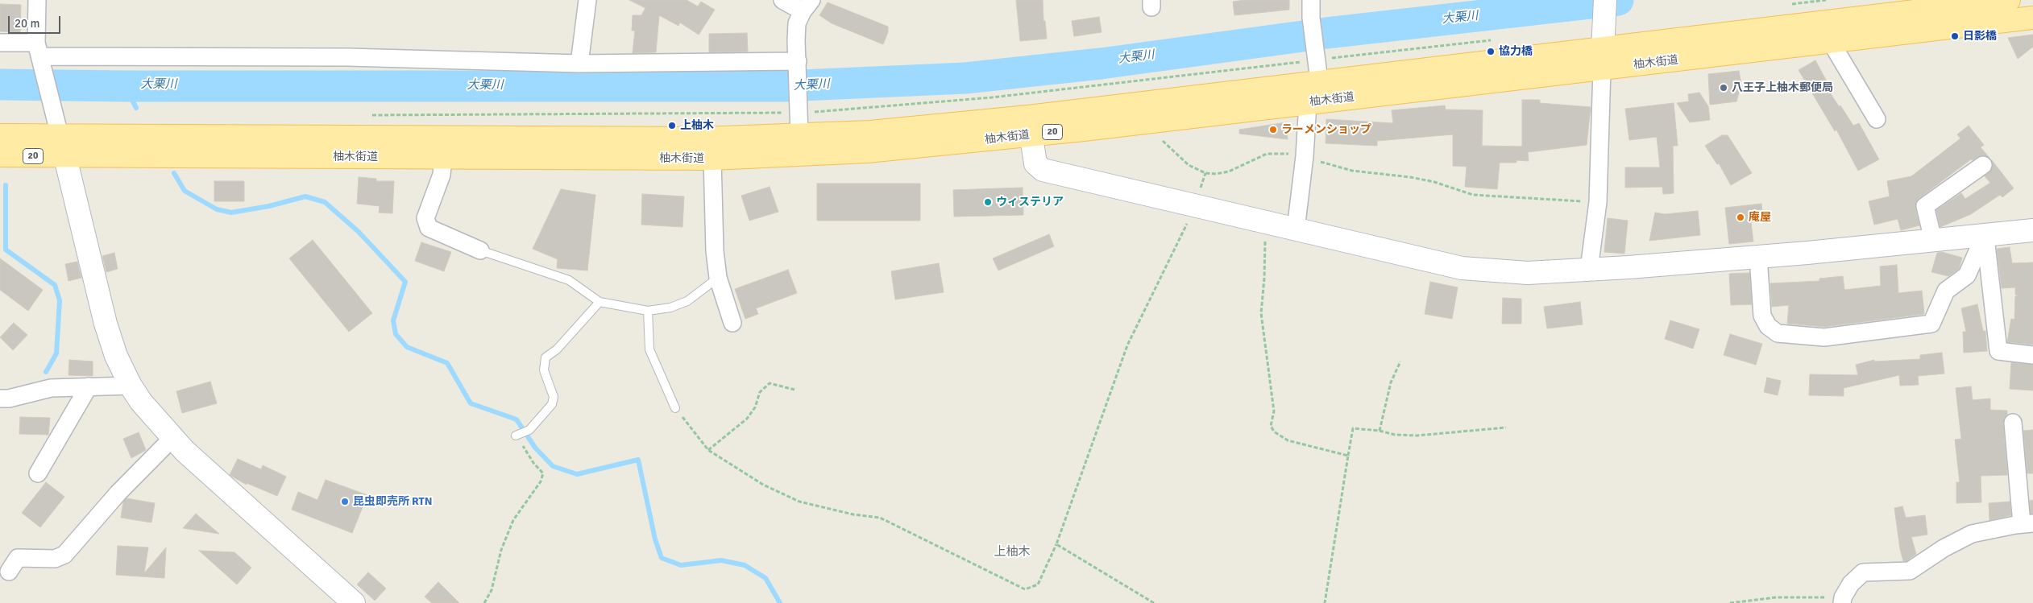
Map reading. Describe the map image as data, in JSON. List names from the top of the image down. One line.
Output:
{"streets":{"main road":["柚木街道","20"]},"districts":["上柚木"],"water":["大栗川"],"places":["日影橋","協力橋","八王子上柚木郵便局","上柚木","ラーメンショップ","ウィステリア","庵屋","昆虫即売所 RTN"],"scale_bar":"20 m"}
